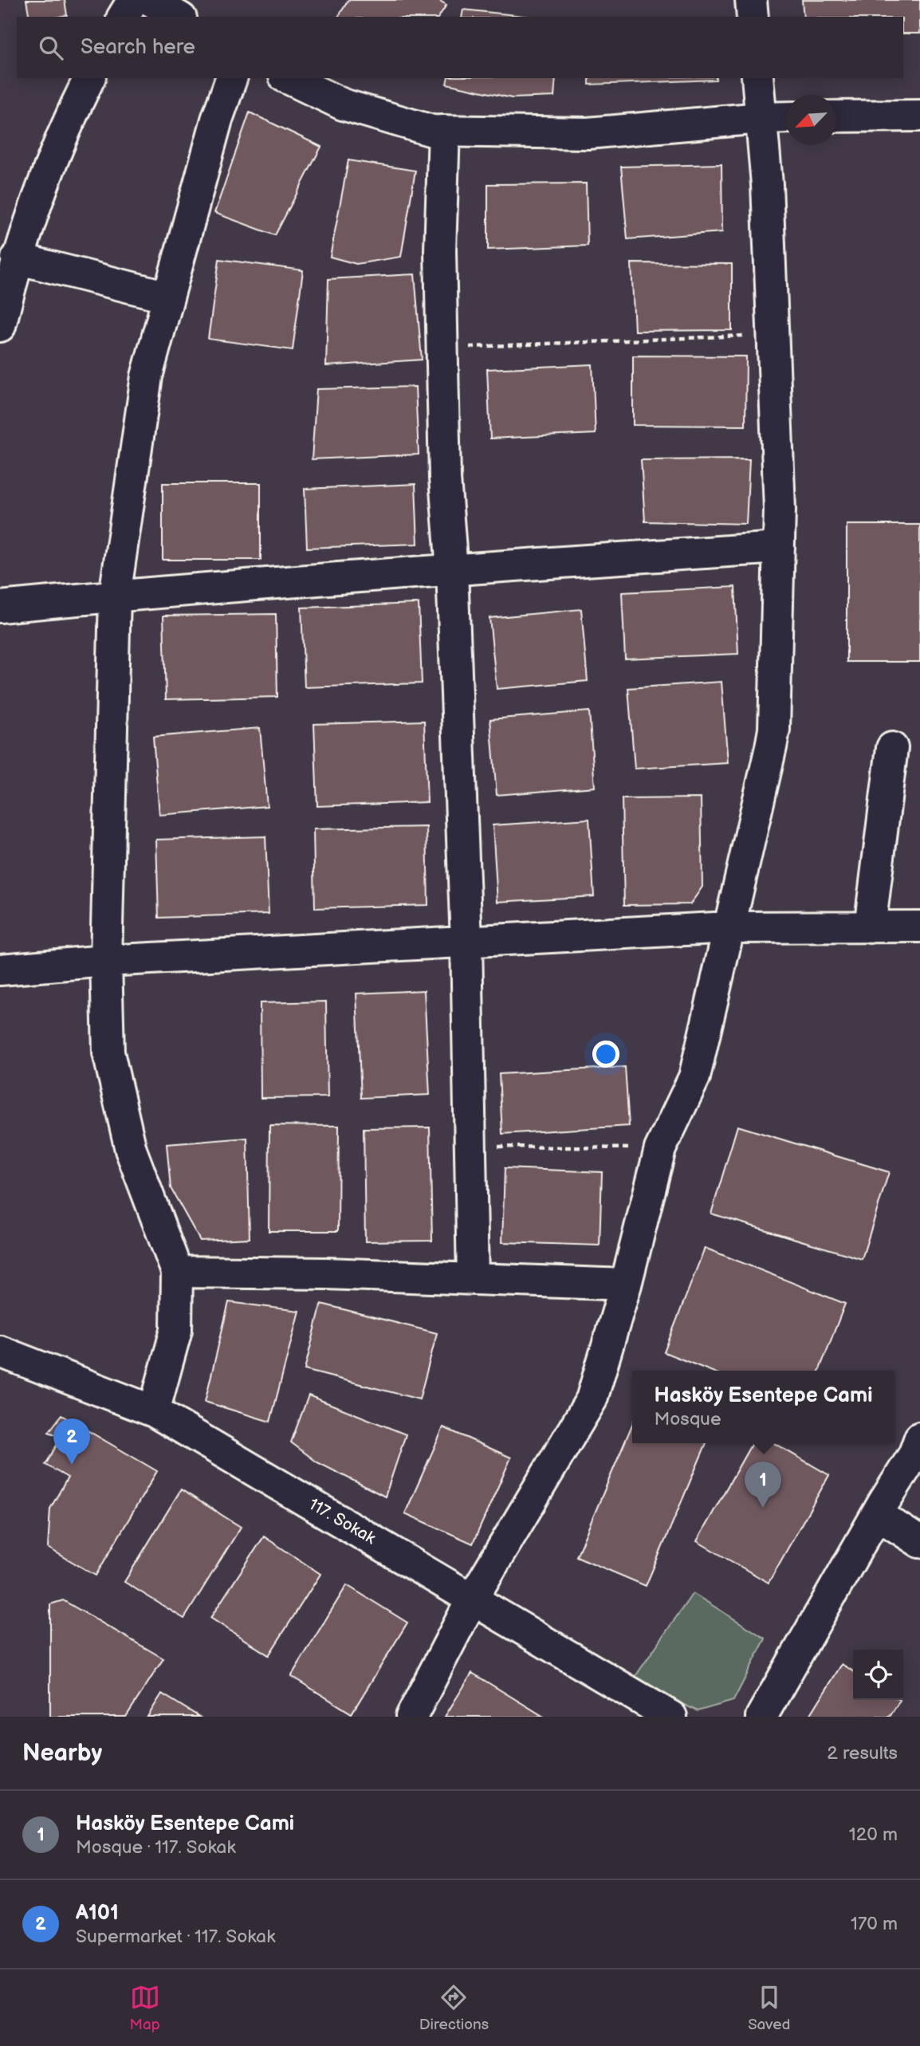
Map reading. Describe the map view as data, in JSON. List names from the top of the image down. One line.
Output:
{"streets":{"street":["117. Sokak"]},"north":"bottom left","page":{"search":"Search here","popup":["Hasköy Esentepe Cami","Mosque"],"pins":["2","1"],"heading":["Nearby","2 results"],"list":[{"mark":"1","name":"Hasköy Esentepe Cami","note":"Mosque · 117. Sokak","value":"120 m"},{"mark":"2","name":"A101","note":"Supermarket · 117. Sokak","value":"170 m"}],"nav":["Map","Directions","Saved"]}}
